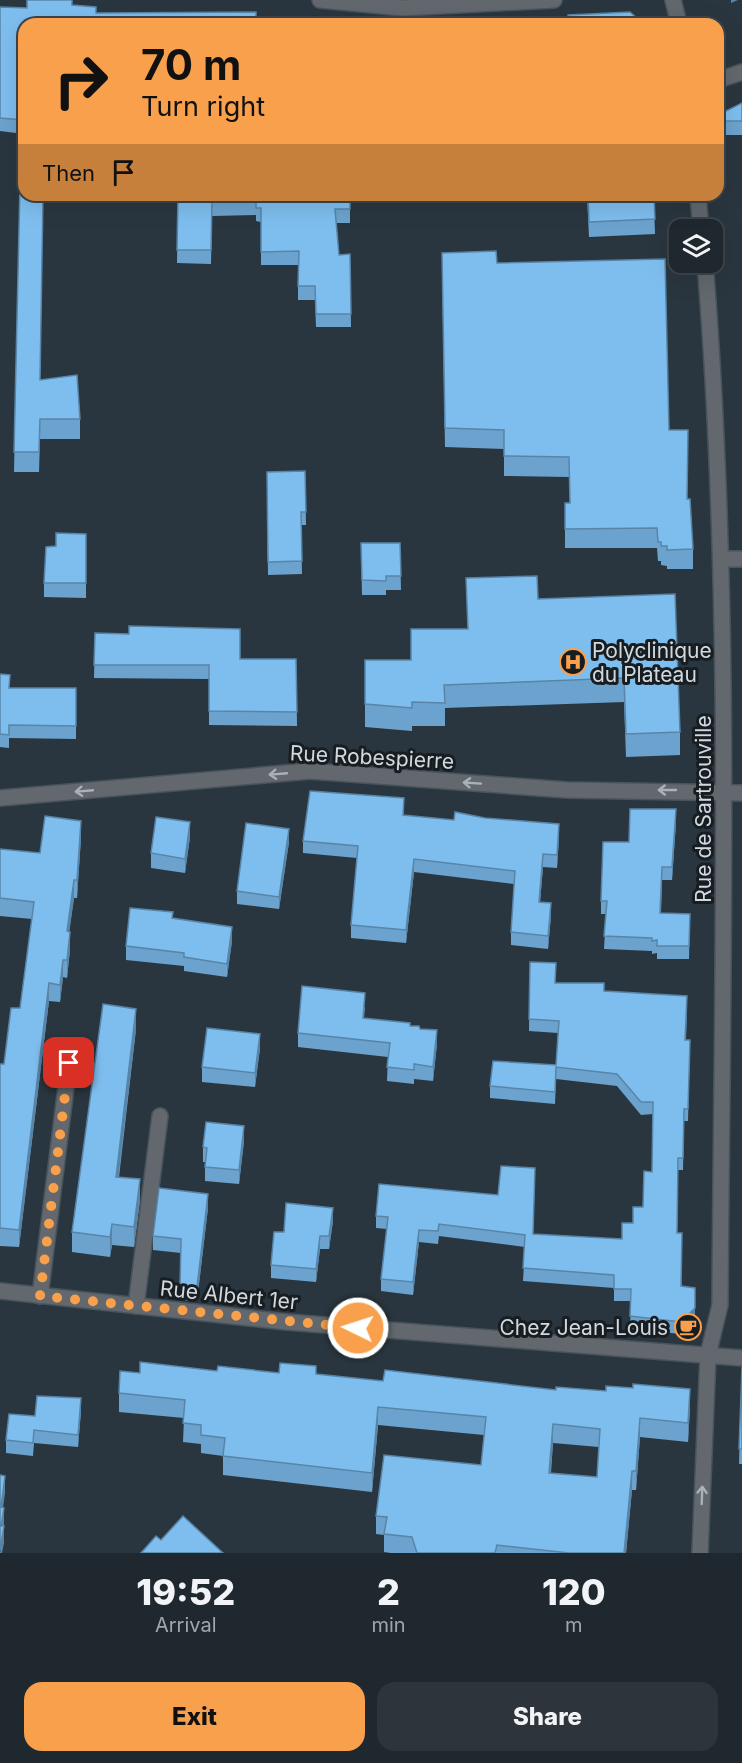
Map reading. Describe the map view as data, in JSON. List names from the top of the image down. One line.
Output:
{"streets":{"street":["Rue Robespierre","Rue de Sartrouville","Rue Albert 1er"]},"crossings":[["Rue Robespierre","Rue de Sartrouville"],["Rue de Sartrouville","Rue Albert 1er"]],"one_way":["Rue Robespierre"],"places":{"hospital":["Polyclinique du Plateau"],"cafe":["Chez Jean-Louis"]},"page":{"turn":["70 m","Turn right"],"then":"Then","eta":["19:52","Arrival","2","min","120","m"],"buttons":["Exit","Share"]}}
